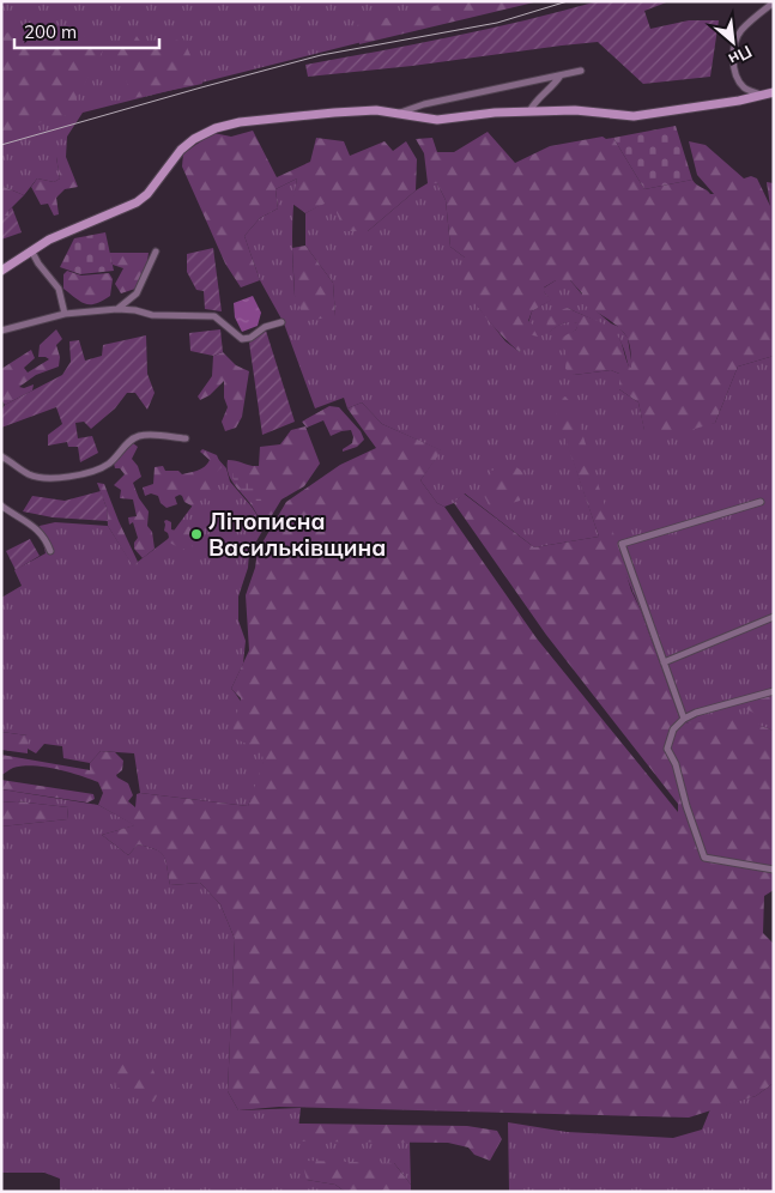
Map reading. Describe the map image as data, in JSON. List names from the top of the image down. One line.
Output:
{"places":["Літописна Васильківщина"],"scale_bar":"200 m","north":"bottom right"}
